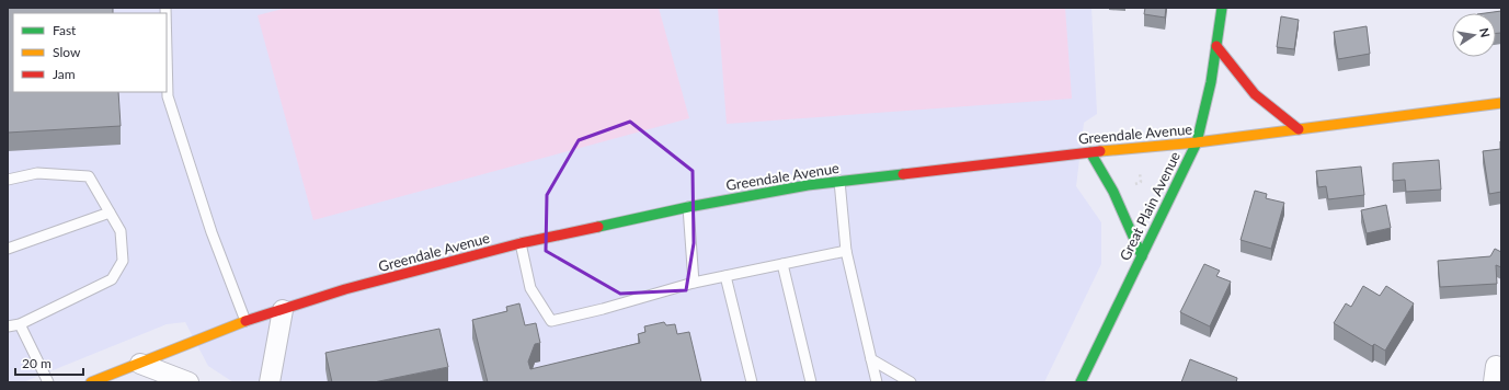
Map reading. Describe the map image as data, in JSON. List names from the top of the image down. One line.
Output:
{"streets":{"main road":["Greendale Avenue","Great Plain Avenue"]},"crossings":[["Greendale Avenue","Great Plain Avenue"]],"legend":["Fast","Slow","Jam"],"scale_bar":"20 m","north":"right"}
